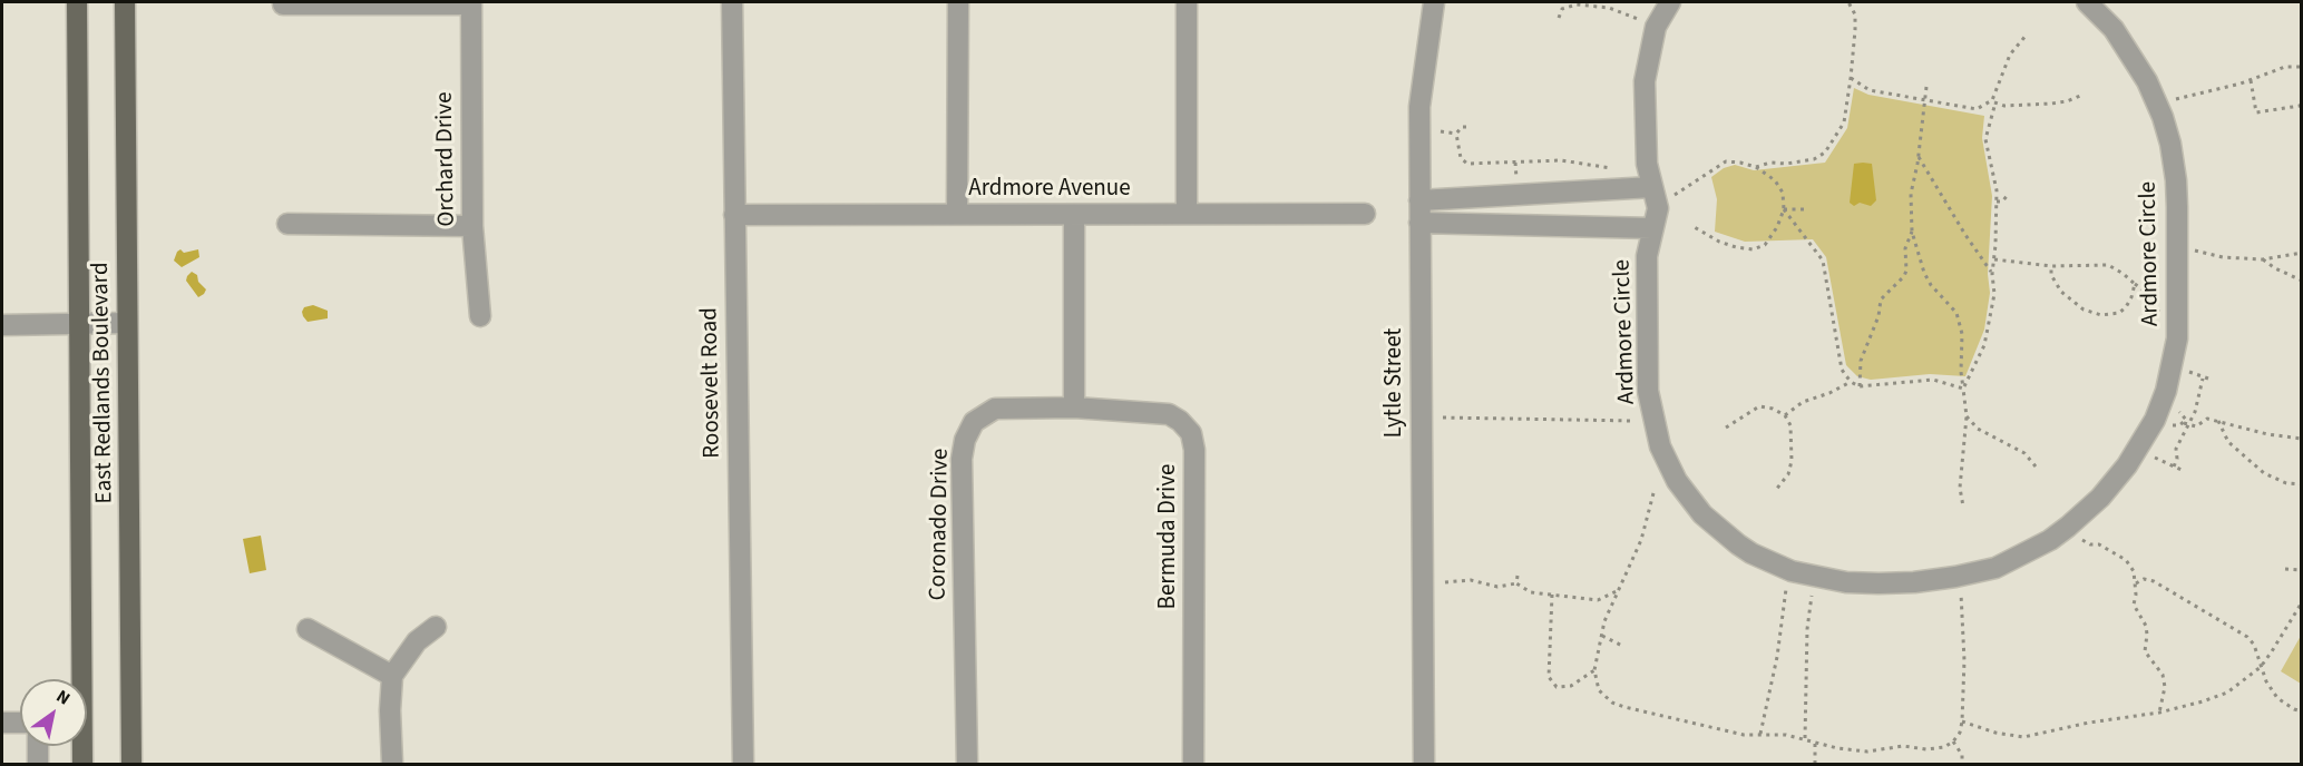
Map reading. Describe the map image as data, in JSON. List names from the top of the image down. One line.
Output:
{"streets":{"main road":["East Redlands Boulevard"],"street":["Orchard Drive","Ardmore Avenue","Ardmore Circle","Roosevelt Road","Lytle Street","Coronado Drive","Bermuda Drive"]},"crossings":[["Ardmore Avenue","Roosevelt Road"],["Coronado Drive","Bermuda Drive"]],"north":"top right"}
